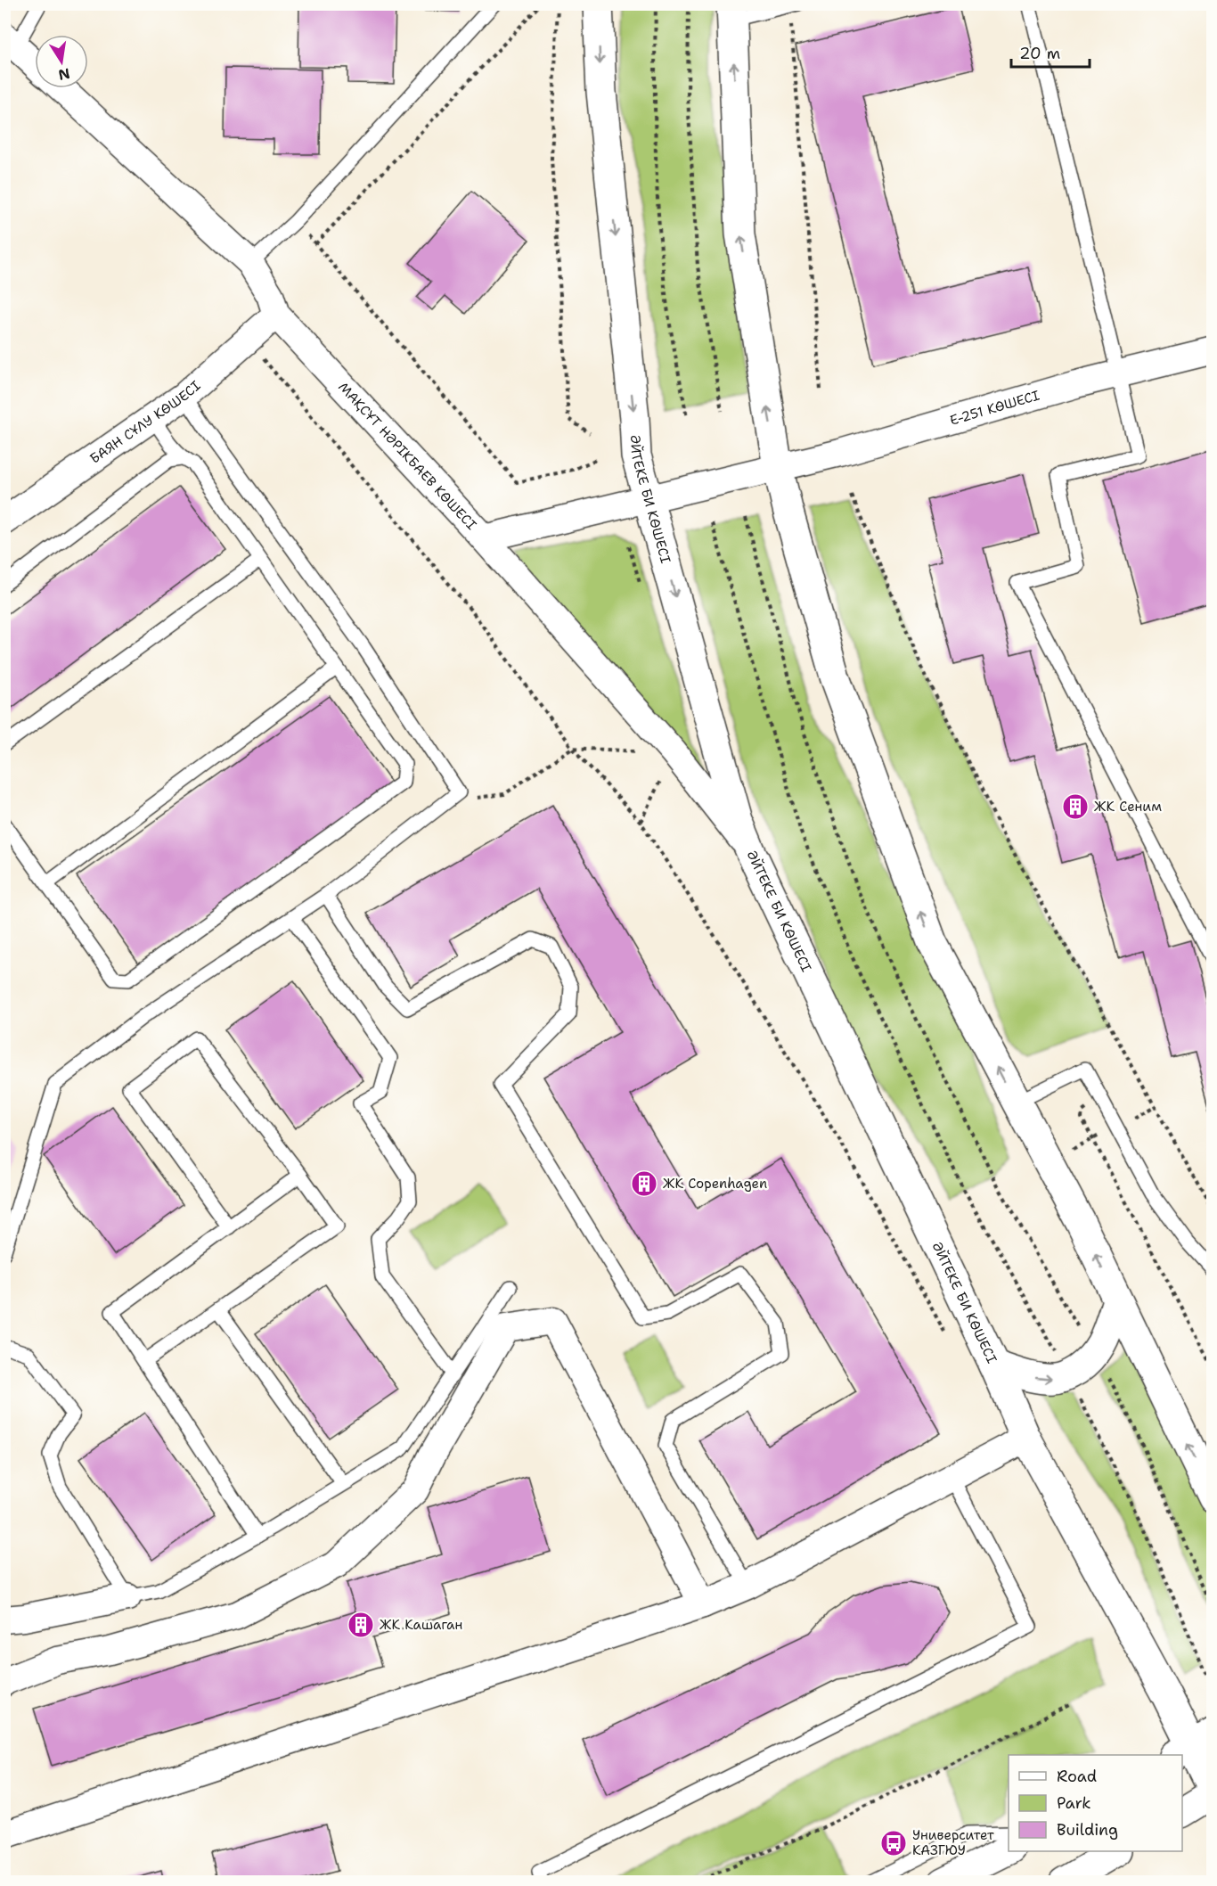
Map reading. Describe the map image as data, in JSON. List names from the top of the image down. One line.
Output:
{"streets":{"street":["Е-251 КӨШЕСІ","БАЯН СҰЛУ КӨШЕСІ","МАҚСҰТ НӘРІКБАЕВ КӨШЕСІ","ӘЙТЕКЕ БИ КӨШЕСІ"]},"crossings":[["Е-251 КӨШЕСІ","МАҚСҰТ НӘРІКБАЕВ КӨШЕСІ"],["Е-251 КӨШЕСІ","ӘЙТЕКЕ БИ КӨШЕСІ"],["БАЯН СҰЛУ КӨШЕСІ","МАҚСҰТ НӘРІКБАЕВ КӨШЕСІ"],["МАҚСҰТ НӘРІКБАЕВ КӨШЕСІ","ӘЙТЕКЕ БИ КӨШЕСІ"]],"places":{"building":["ЖК Сеним","ЖК Copenhagen","ЖК Кашаган"],"bus stop":["Университет КАЗГЮУ"]},"legend":["Road","Park","Building"],"scale_bar":"20 m","north":"bottom"}
